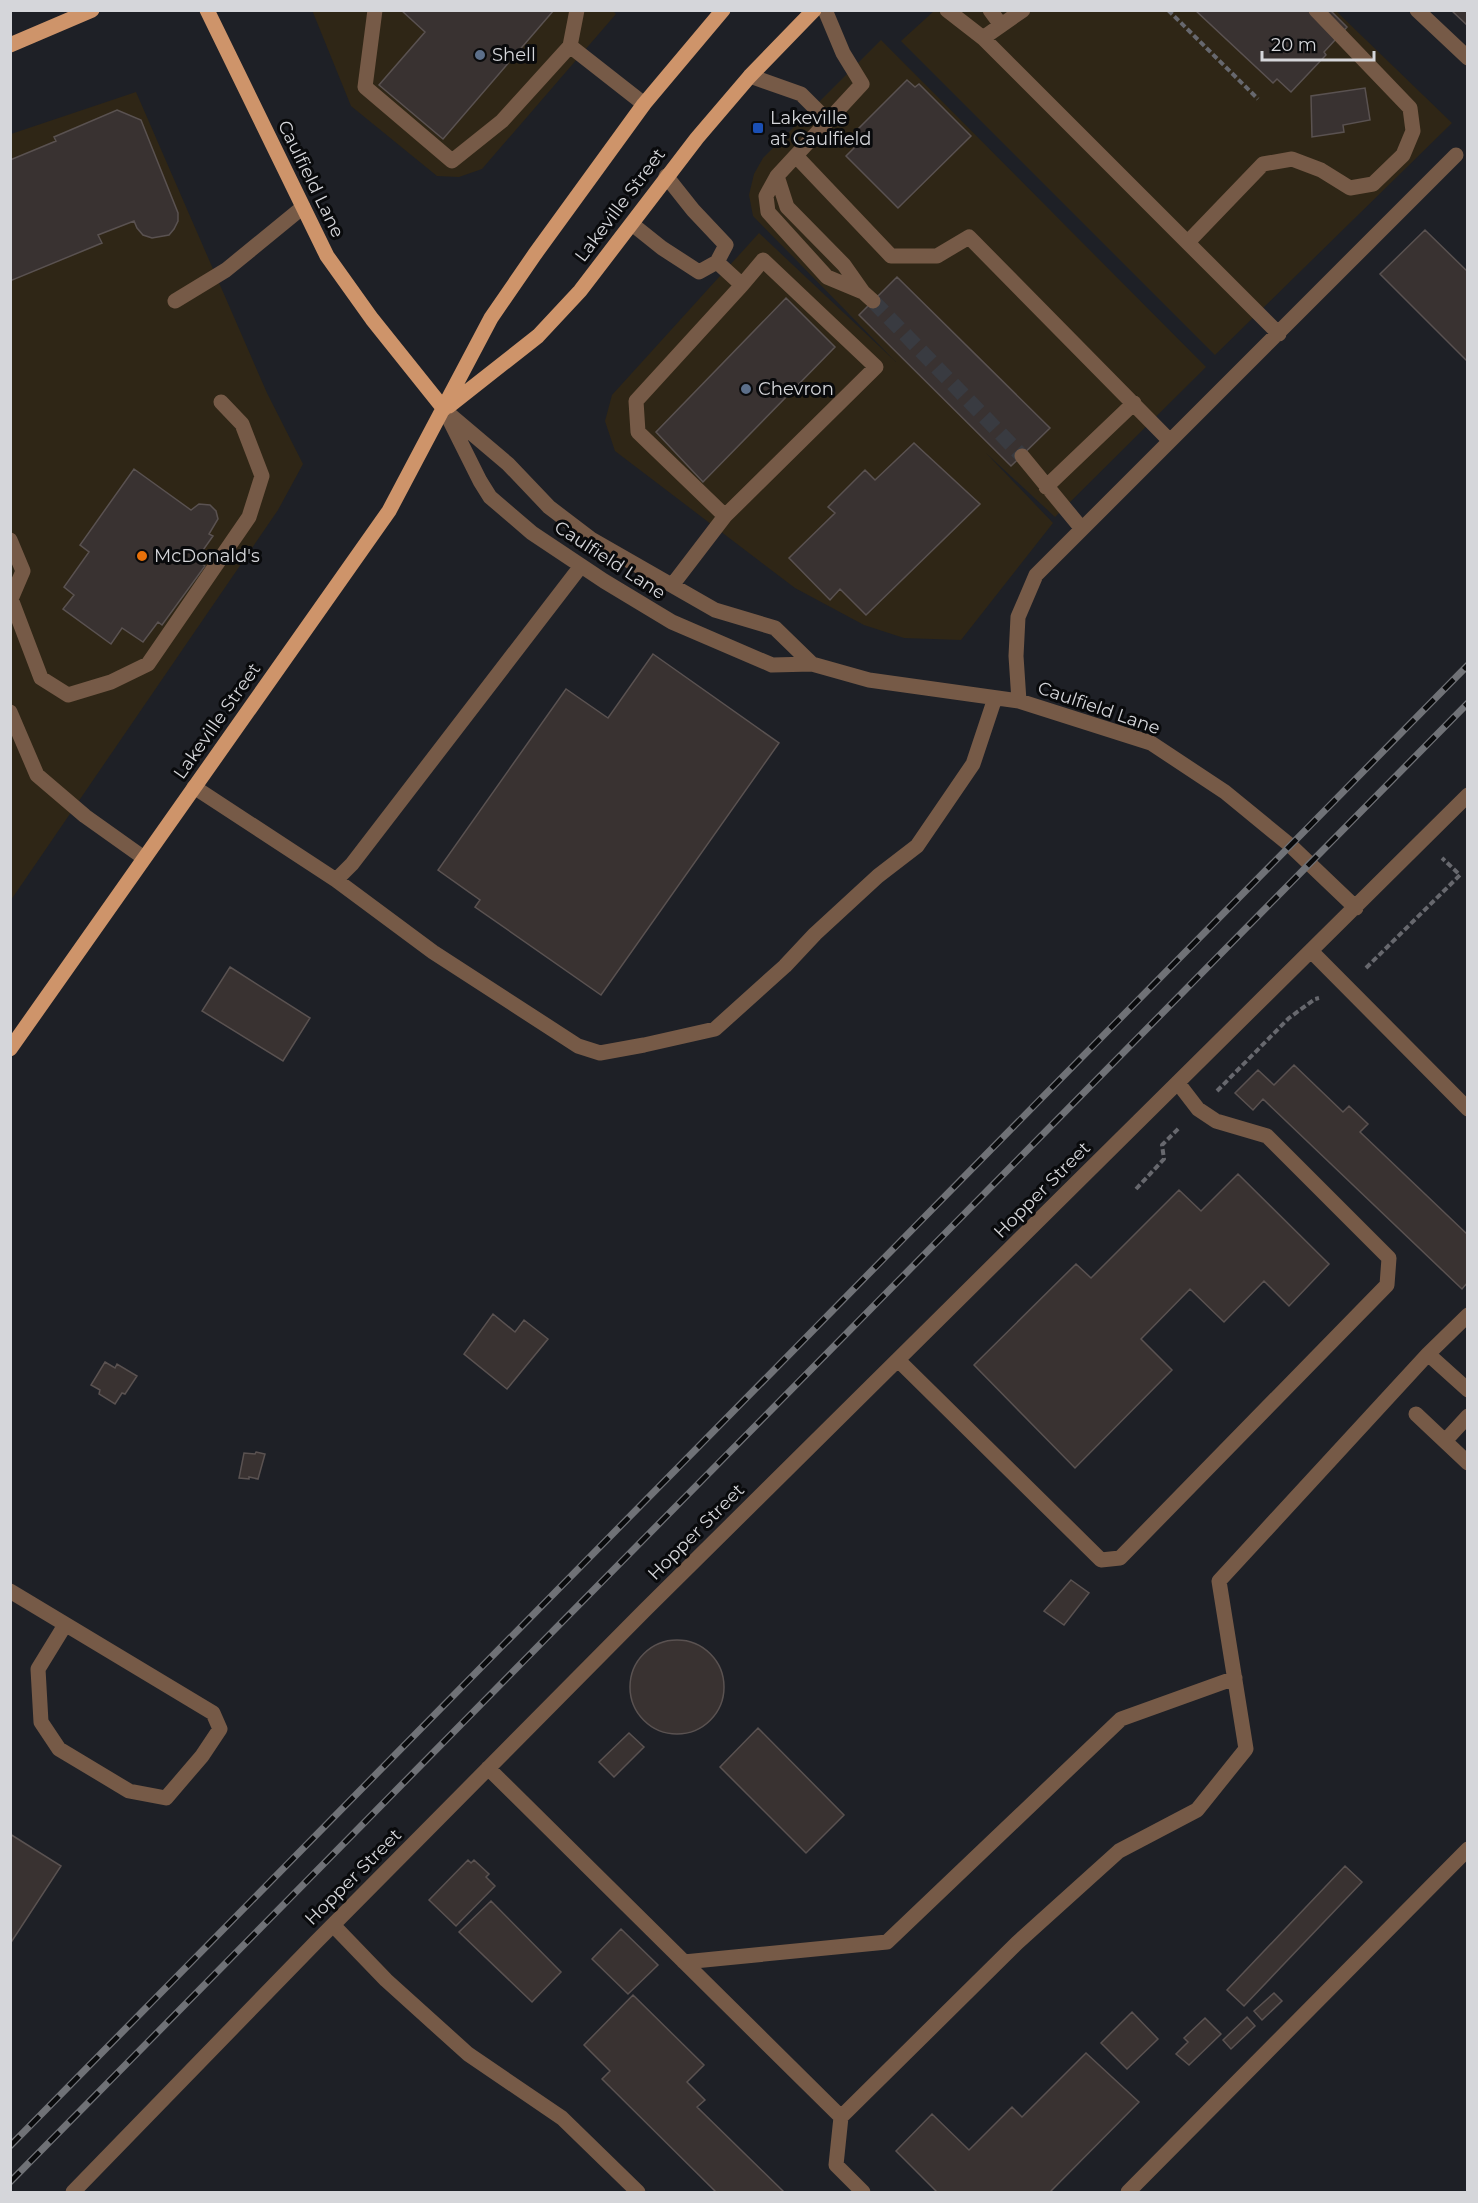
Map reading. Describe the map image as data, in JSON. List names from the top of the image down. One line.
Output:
{"streets":{"main road":["Caulfield Lane","Lakeville Street"],"street":["Hopper Street"]},"crossings":[["Caulfield Lane","Lakeville Street"],["Caulfield Lane","Hopper Street"]],"places":{"other":["Shell","Chevron","McDonald's"],"transit":["Lakeville at Caulfield"]},"scale_bar":"20 m"}
